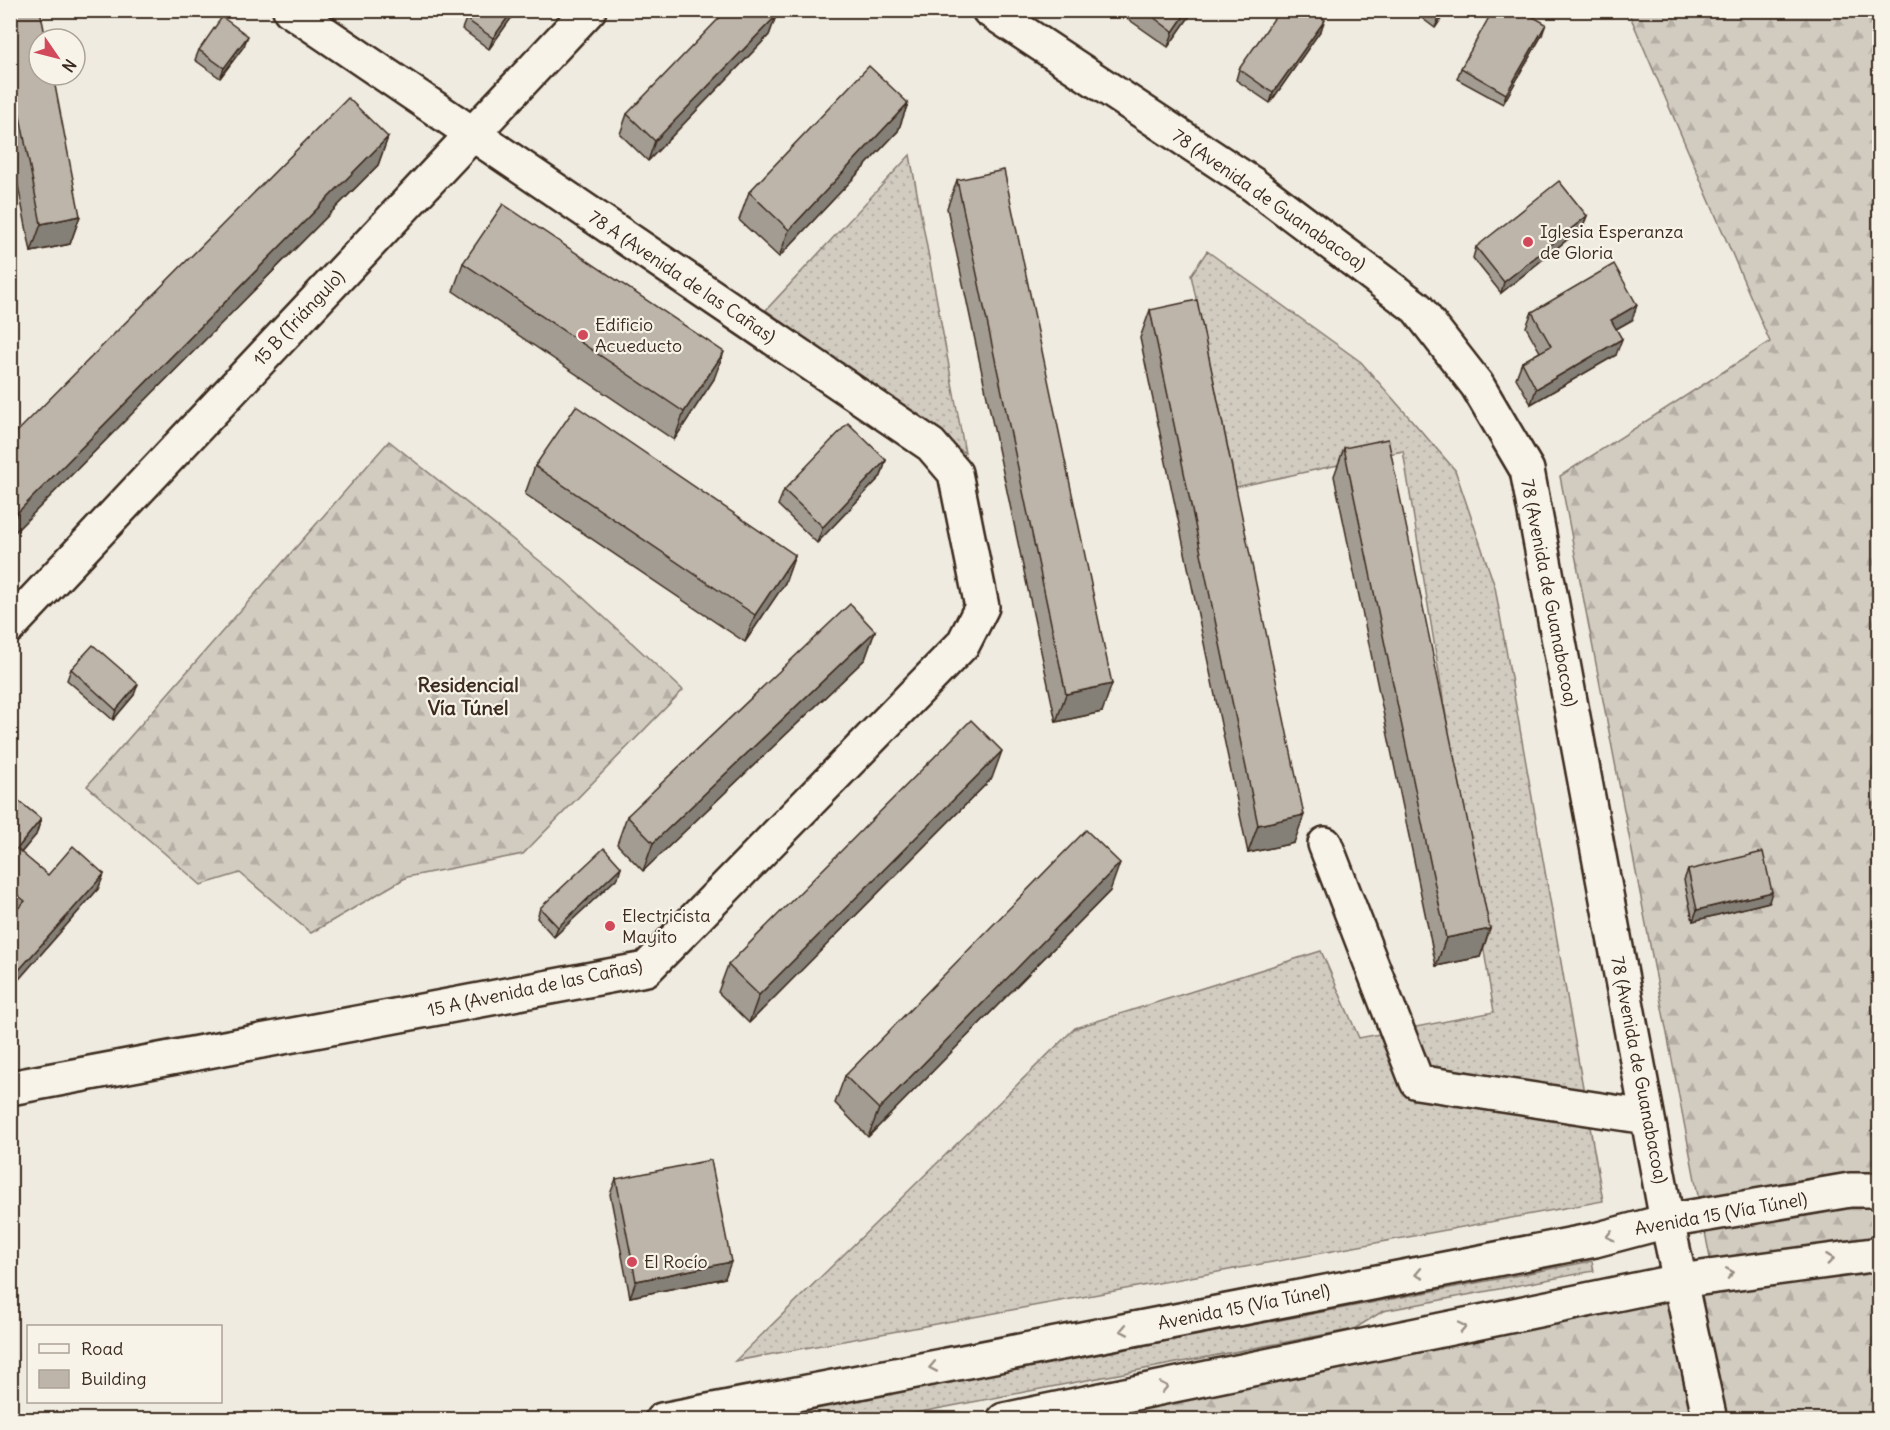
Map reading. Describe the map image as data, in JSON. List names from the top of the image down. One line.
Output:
{"streets":{"street":["78 (Avenida de Guanabacoa)","78 A (Avenida de las Cañas)","15 B (Triángulo)","15 A (Avenida de las Cañas)","Avenida 15 (Vía Túnel)"]},"crossings":[["78 (Avenida de Guanabacoa)","Avenida 15 (Vía Túnel)"],["78 A (Avenida de las Cañas)","15 B (Triángulo)"],["78 A (Avenida de las Cañas)","15 A (Avenida de las Cañas)"]],"districts":["Residencial Vía Túnel"],"places":["Iglesia Esperanza de Gloria","Edificio Acueducto","Electricista Mayito","El Rocío"],"legend":["Road","Building"],"north":"bottom right"}
